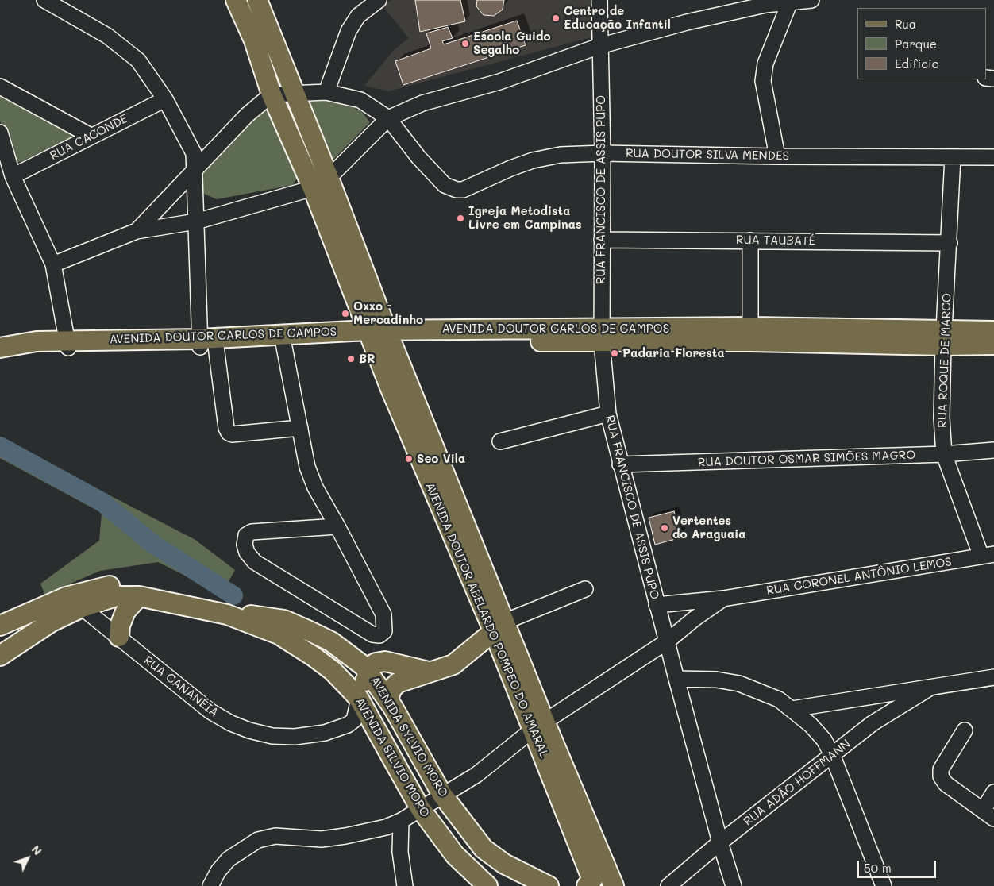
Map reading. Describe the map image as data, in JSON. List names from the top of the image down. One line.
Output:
{"streets":{"main road":["AVENIDA DOUTOR CARLOS DE CAMPOS","AVENIDA DOUTOR ABELARDO POMPEO DO AMARAL","AVENIDA SYLVIO MORO","AVENIDA SILVIO MORO"],"street":["RUA CACONDE","RUA DOUTOR SILVA MENDES","RUA FRANCISCO DE ASSIS PUPO","RUA TAUBATÉ","RUA ROQUE DE MARCO","RUA DOUTOR OSMAR SIMÕES MAGRO","RUA CORONEL ANTÔNIO LEMOS","RUA CANANÉIA","RUA ADÃO HOFFMANN"]},"crossings":[["RUA DOUTOR SILVA MENDES","RUA FRANCISCO DE ASSIS PUPO"],["RUA DOUTOR SILVA MENDES","RUA ROQUE DE MARCO"],["RUA DOUTOR SILVA MENDES","AVENIDA DOUTOR ABELARDO POMPEO DO AMARAL"],["RUA FRANCISCO DE ASSIS PUPO","RUA TAUBATÉ"],["RUA FRANCISCO DE ASSIS PUPO","AVENIDA DOUTOR CARLOS DE CAMPOS"],["RUA FRANCISCO DE ASSIS PUPO","RUA DOUTOR OSMAR SIMÕES MAGRO"],["RUA FRANCISCO DE ASSIS PUPO","RUA CORONEL ANTÔNIO LEMOS"],["RUA FRANCISCO DE ASSIS PUPO","RUA ADÃO HOFFMANN"],["RUA TAUBATÉ","RUA ROQUE DE MARCO"],["AVENIDA DOUTOR CARLOS DE CAMPOS","RUA ROQUE DE MARCO"],["AVENIDA DOUTOR CARLOS DE CAMPOS","AVENIDA DOUTOR ABELARDO POMPEO DO AMARAL"],["RUA ROQUE DE MARCO","RUA DOUTOR OSMAR SIMÕES MAGRO"],["RUA ROQUE DE MARCO","RUA CORONEL ANTÔNIO LEMOS"],["RUA CORONEL ANTÔNIO LEMOS","AVENIDA DOUTOR ABELARDO POMPEO DO AMARAL"],["RUA CORONEL ANTÔNIO LEMOS","AVENIDA SYLVIO MORO"],["RUA CORONEL ANTÔNIO LEMOS","AVENIDA SILVIO MORO"],["RUA CANANÉIA","AVENIDA SILVIO MORO"],["AVENIDA SYLVIO MORO","AVENIDA SILVIO MORO"]],"places":["Centro de Educação Infantil","Escola Guido Segalho","Igreja Metodista Livre em Campinas","Oxxo - Mercadinho","Padaria Floresta","BR","Seo Vila","Vertentes do Araguaia"],"legend":["Rua","Parque","Edifício"],"scale_bar":"50 m","north":"top right"}
